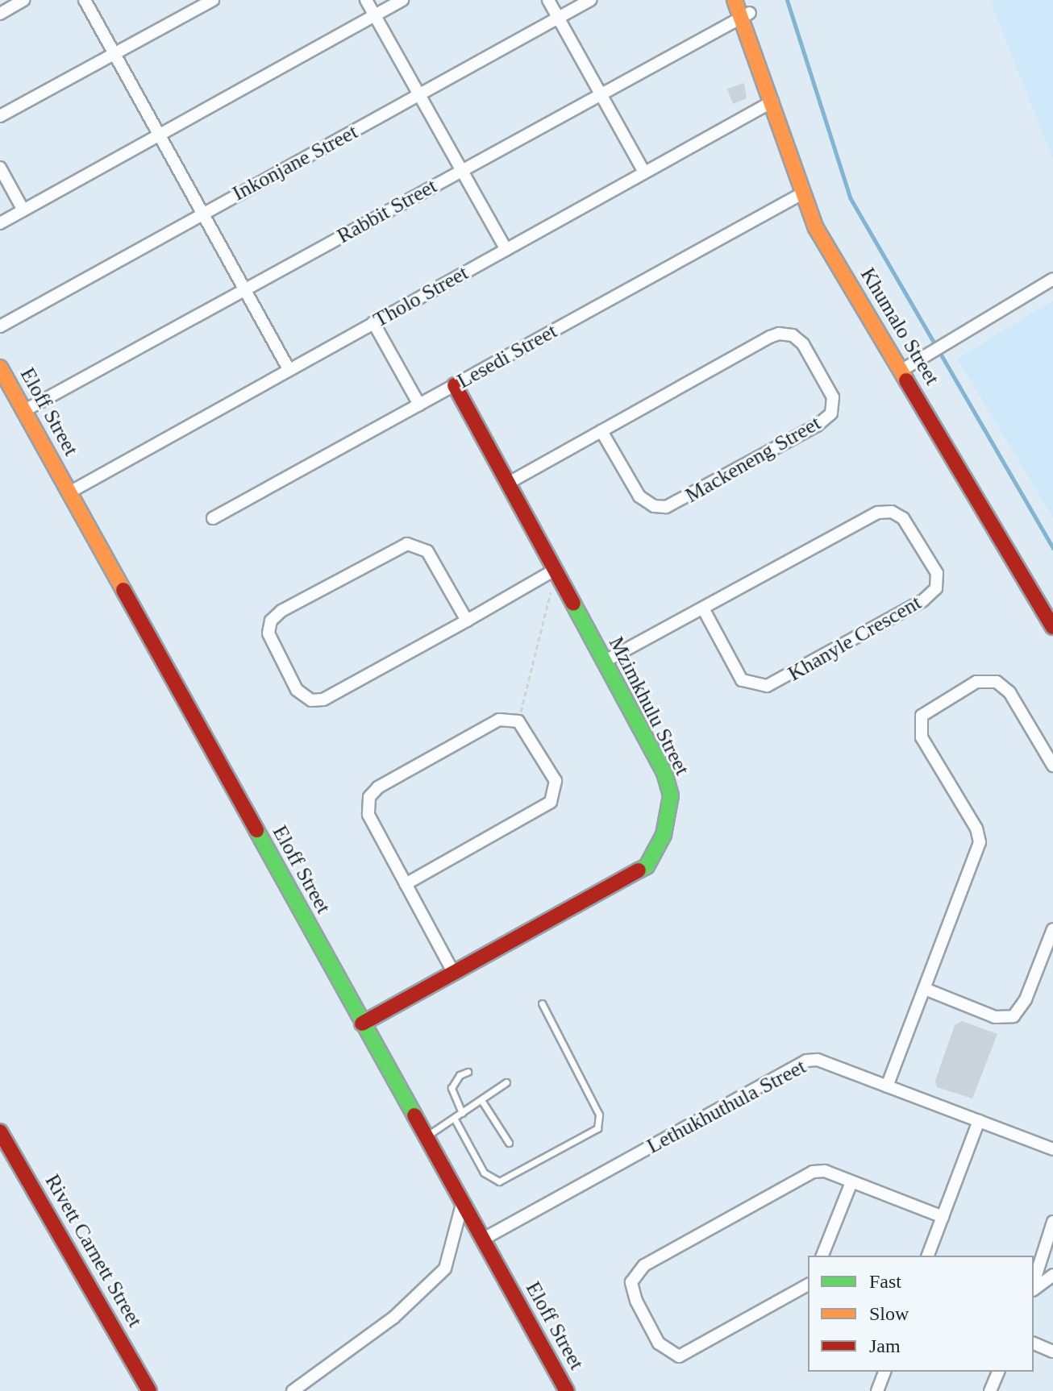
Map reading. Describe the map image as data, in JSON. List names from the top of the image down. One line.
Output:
{"streets":{"street":["Inkonjane Street","Rabbit Street","Tholo Street","Khumalo Street","Lesedi Street","Eloff Street","Mackeneng Street","Khanyle Crescent","Mzimkhulu Street","Lethukhuthula Street","Rivett Carnett Street"]},"crossings":[["Rabbit Street","Khumalo Street"],["Rabbit Street","Eloff Street"],["Tholo Street","Khumalo Street"],["Tholo Street","Eloff Street"],["Khumalo Street","Lesedi Street"],["Lesedi Street","Mzimkhulu Street"],["Eloff Street","Mzimkhulu Street"],["Eloff Street","Lethukhuthula Street"],["Mackeneng Street","Mzimkhulu Street"],["Khanyle Crescent","Mzimkhulu Street"]],"legend":["Fast","Slow","Jam"]}
